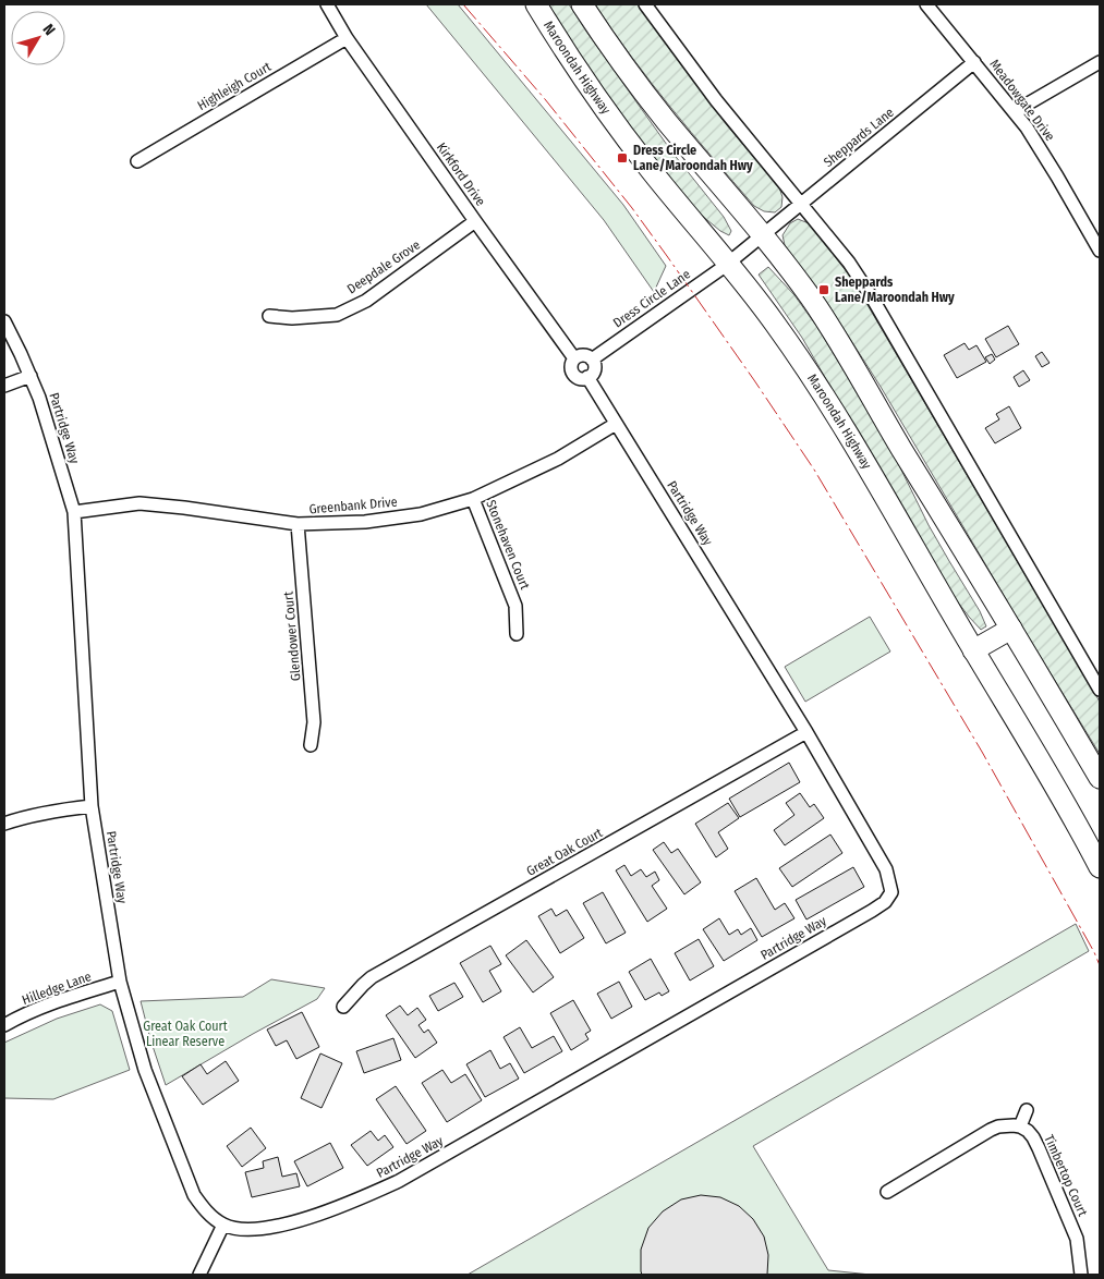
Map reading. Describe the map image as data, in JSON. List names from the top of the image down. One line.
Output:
{"streets":{"highway":["Maroondah Highway"],"street":["Highleigh Court","Meadowgate Drive","Sheppards Lane","Kirkford Drive","Deepdale Grove","Dress Circle Lane","Partridge Way","Greenbank Drive","Stonehaven Court","Glendower Court","Great Oak Court","Hilledge Lane","Timbertop Court"]},"crossings":[["Maroondah Highway","Dress Circle Lane"],["Highleigh Court","Kirkford Drive"],["Meadowgate Drive","Sheppards Lane"],["Sheppards Lane","Dress Circle Lane"],["Kirkford Drive","Deepdale Grove"],["Kirkford Drive","Dress Circle Lane"],["Kirkford Drive","Partridge Way"],["Dress Circle Lane","Partridge Way"],["Partridge Way","Greenbank Drive"],["Partridge Way","Great Oak Court"],["Partridge Way","Hilledge Lane"],["Greenbank Drive","Stonehaven Court"],["Greenbank Drive","Glendower Court"]],"parks":["Great Oak Court Linear Reserve"],"places":{"transit":["Dress Circle Lane/Maroondah Hwy","Sheppards Lane/Maroondah Hwy"]},"north":"top right"}
